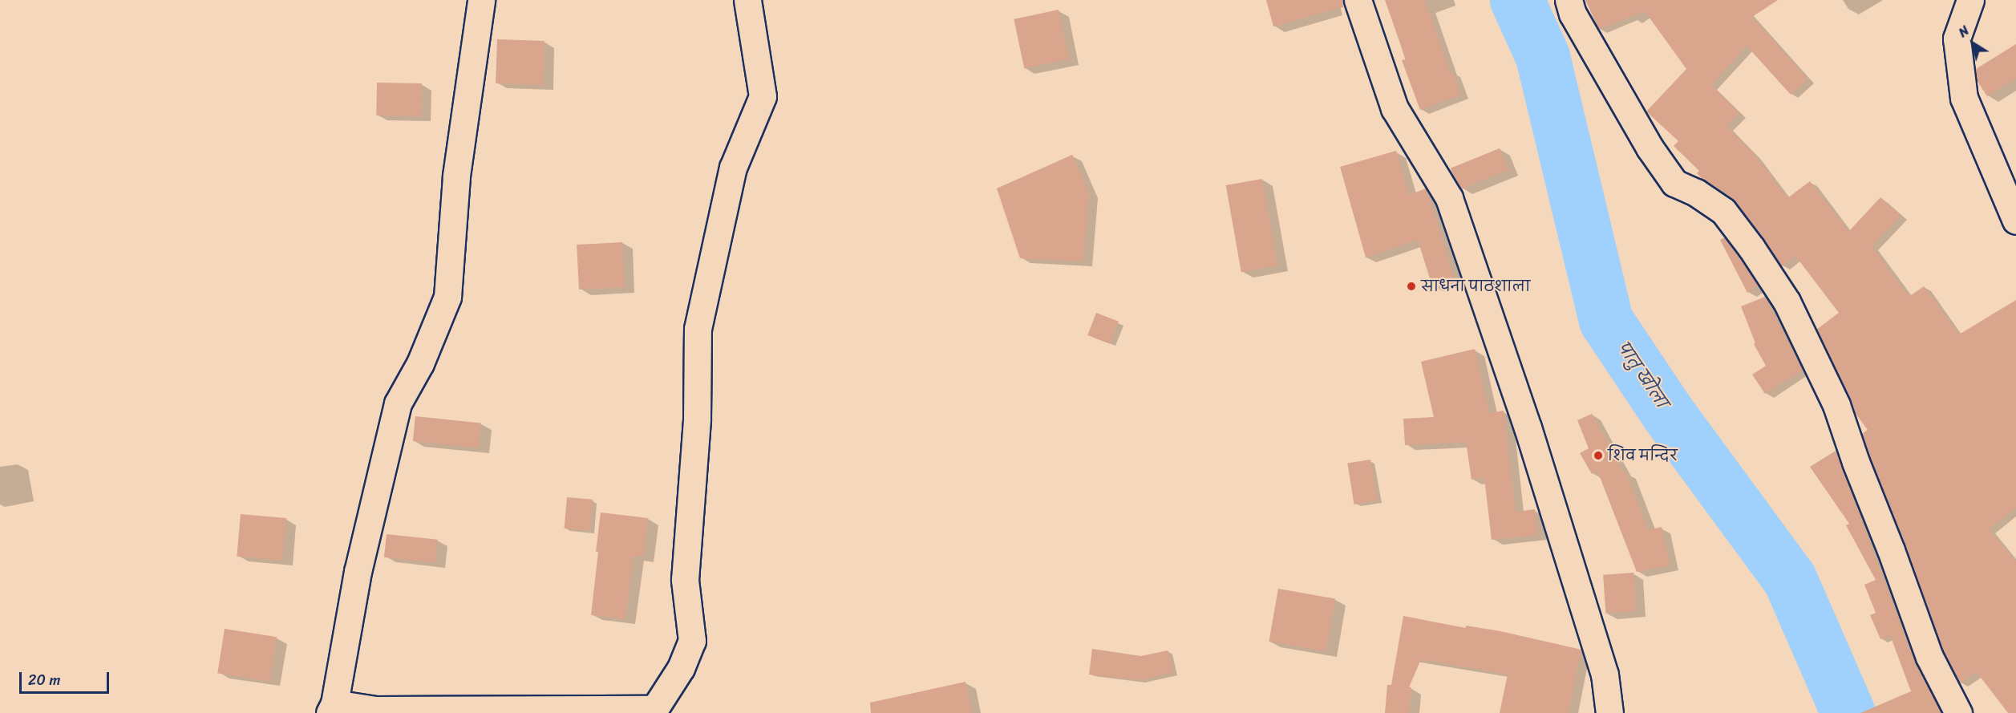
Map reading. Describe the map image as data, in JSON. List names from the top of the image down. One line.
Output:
{"water":["पातु खोला"],"places":["साधना पाठशाला","शिव मन्दिर"],"scale_bar":"20 m","north":"top left"}
